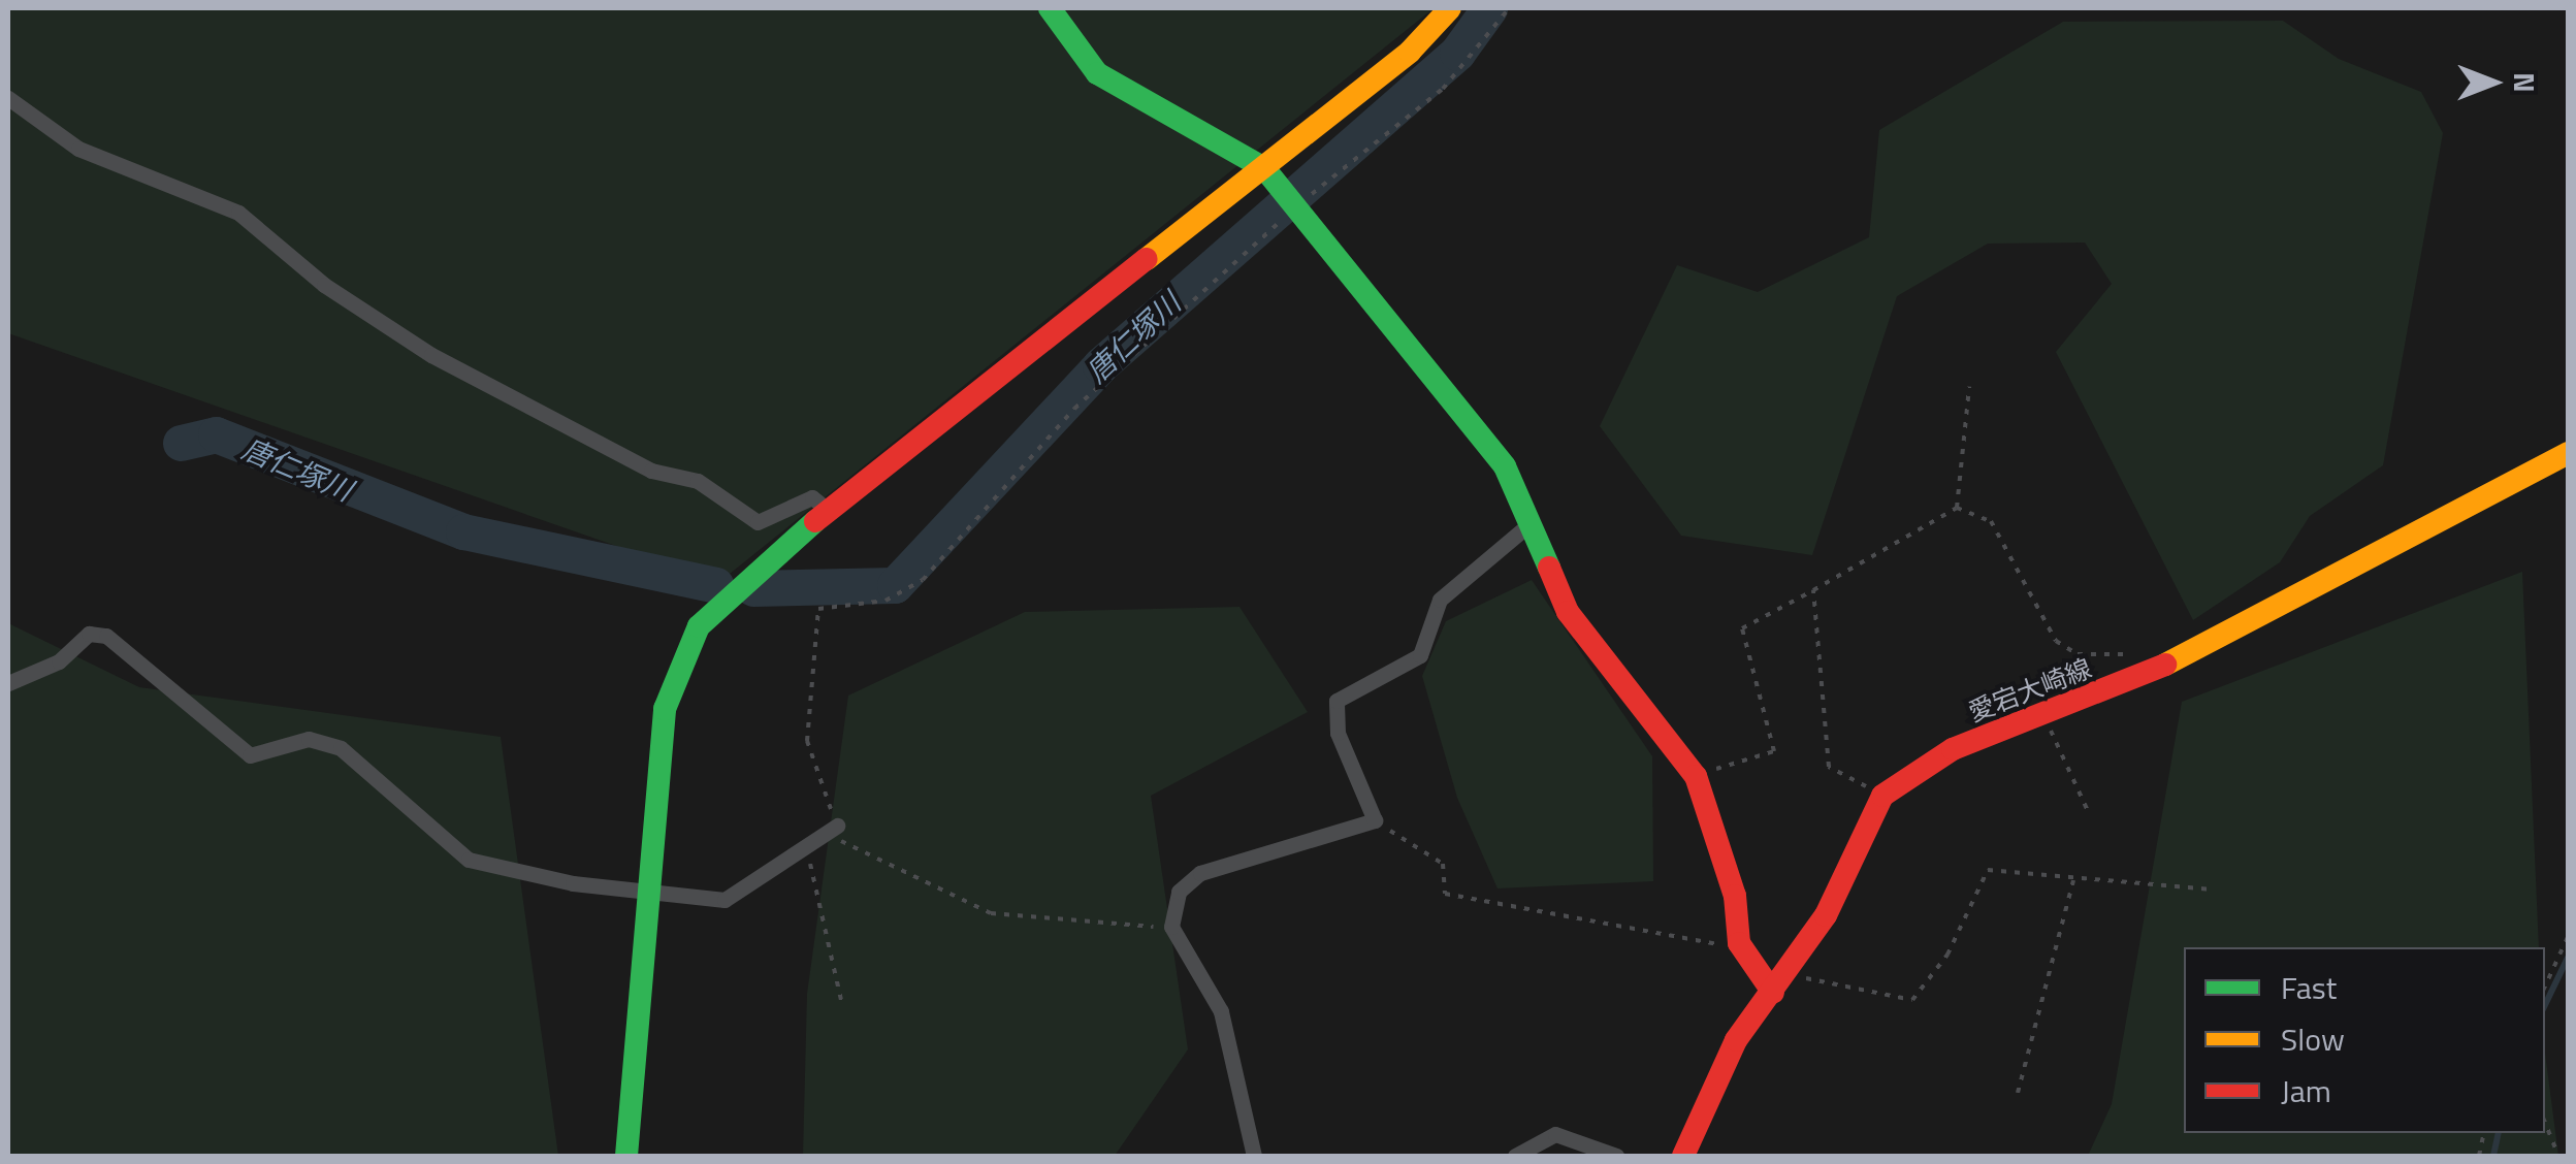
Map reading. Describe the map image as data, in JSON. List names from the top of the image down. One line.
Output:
{"streets":{"street":["愛宕大崎線"]},"water":["唐仁塚川"],"legend":["Fast","Slow","Jam"],"north":"right"}
